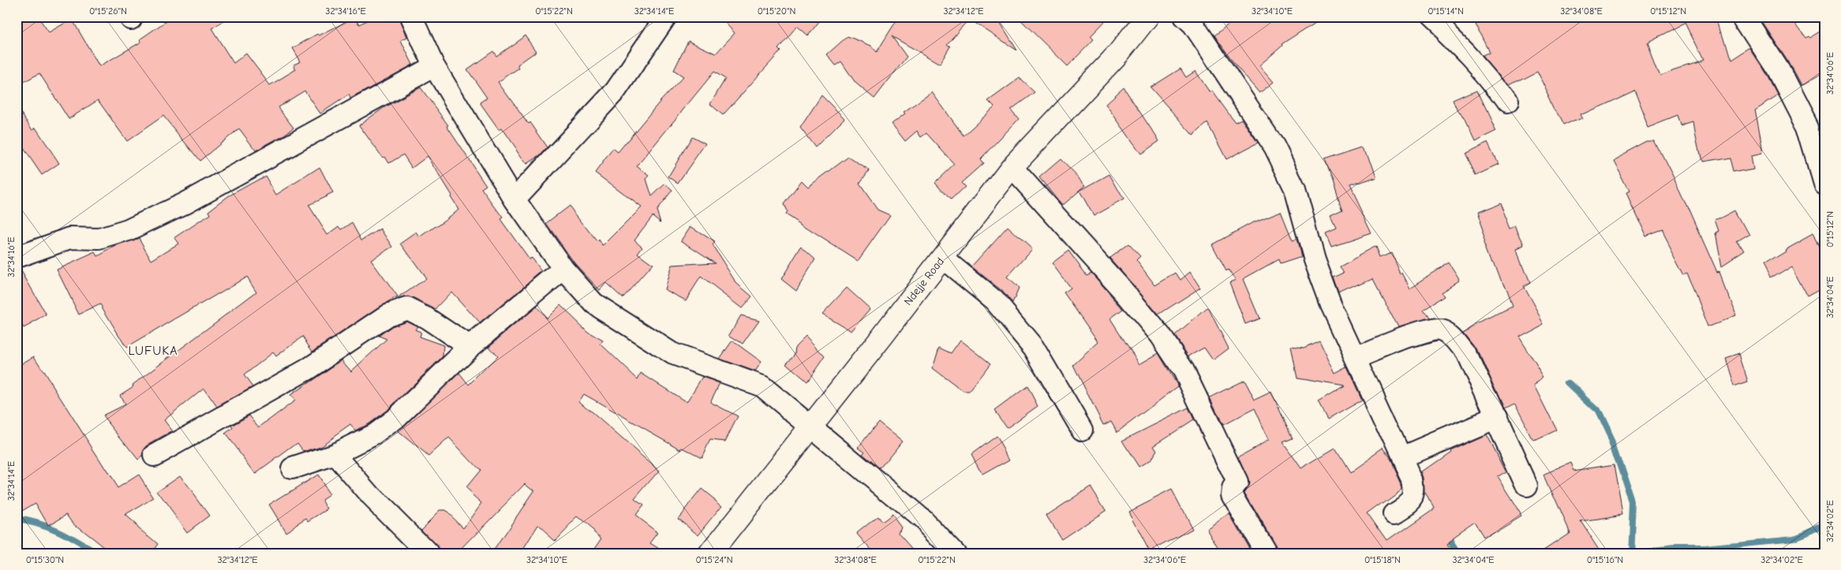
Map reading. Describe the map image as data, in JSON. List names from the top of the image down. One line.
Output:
{"streets":{"street":["Ndejje Road"]},"districts":["LUFUKA"],"coordinates":["0°15'26\"N","32°34'16\"E","0°15'22\"N","32°34'14\"E","0°15'20\"N","32°34'12\"E","32°34'10\"E","0°15'14\"N","32°34'08\"E","0°15'12\"N","32°34'06\"E","32°34'04\"E","32°34'02\"E","0°15'30\"N","0°15'24\"N","0°15'18\"N","0°15'16\"N"]}
